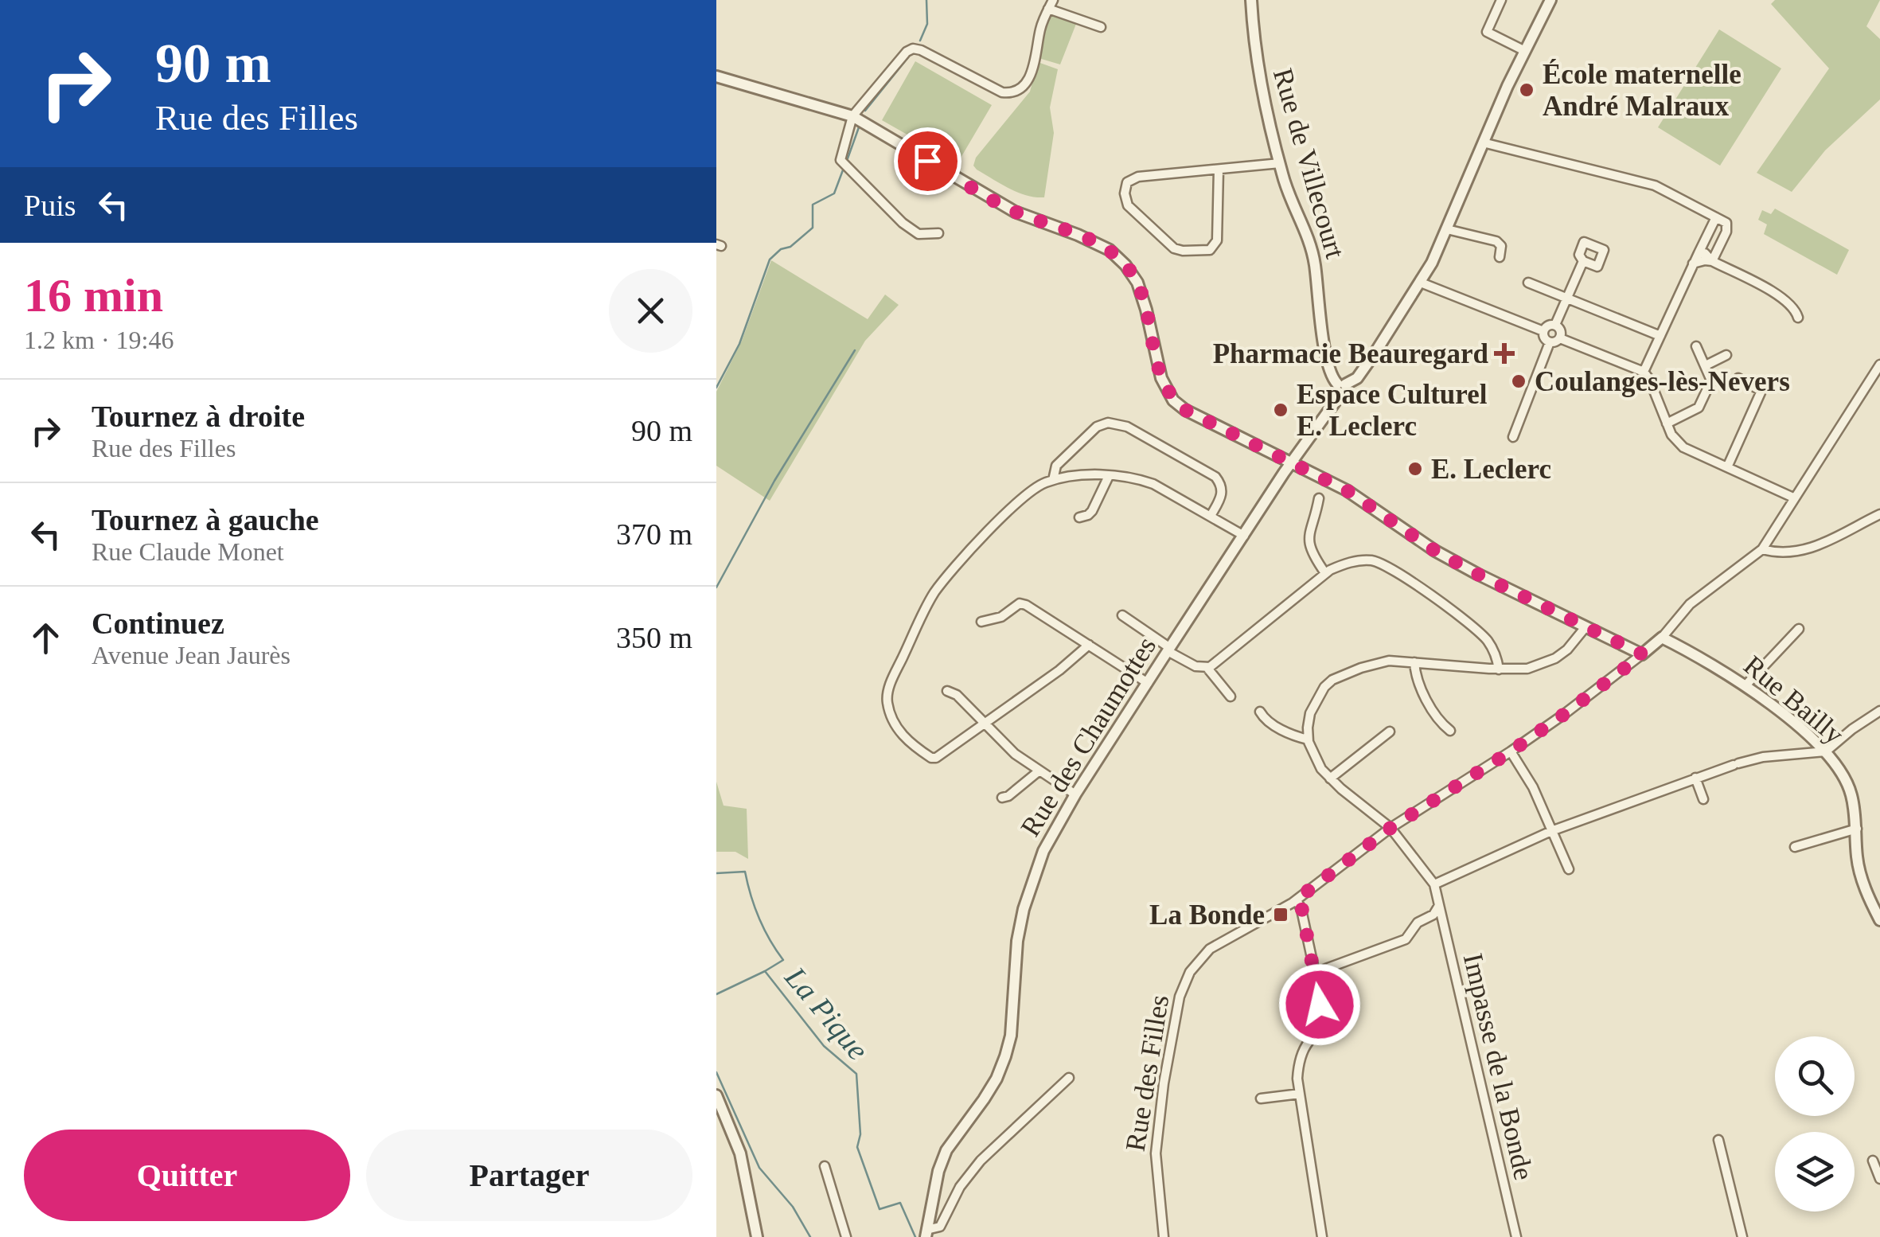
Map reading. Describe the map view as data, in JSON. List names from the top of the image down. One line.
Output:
{"streets":{"street":["Rue de Villecourt","Rue Bailly","Rue des Chaumottes","Impasse de la Bonde","Rue des Filles"]},"crossings":[["Rue de Villecourt","Rue des Chaumottes"],["Rue Bailly","Rue des Filles"]],"water":["La Pique"],"places":{"other":["École maternelle André Malraux","Coulanges-lès-Nevers","Espace Culturel E. Leclerc","E. Leclerc"],"health":["Pharmacie Beauregard"],"transit":["La Bonde"]},"page":{"turn":["90 m","Rue des Filles"],"then":"Puis","heading":["16 min","1.2 km · 19:46"],"list":[{"name":"Tournez à droite","note":"Rue des Filles","value":"90 m"},{"name":"Tournez à gauche","note":"Rue Claude Monet","value":"370 m"},{"name":"Continuez","note":"Avenue Jean Jaurès","value":"350 m"}],"buttons":["Quitter","Partager"]}}
